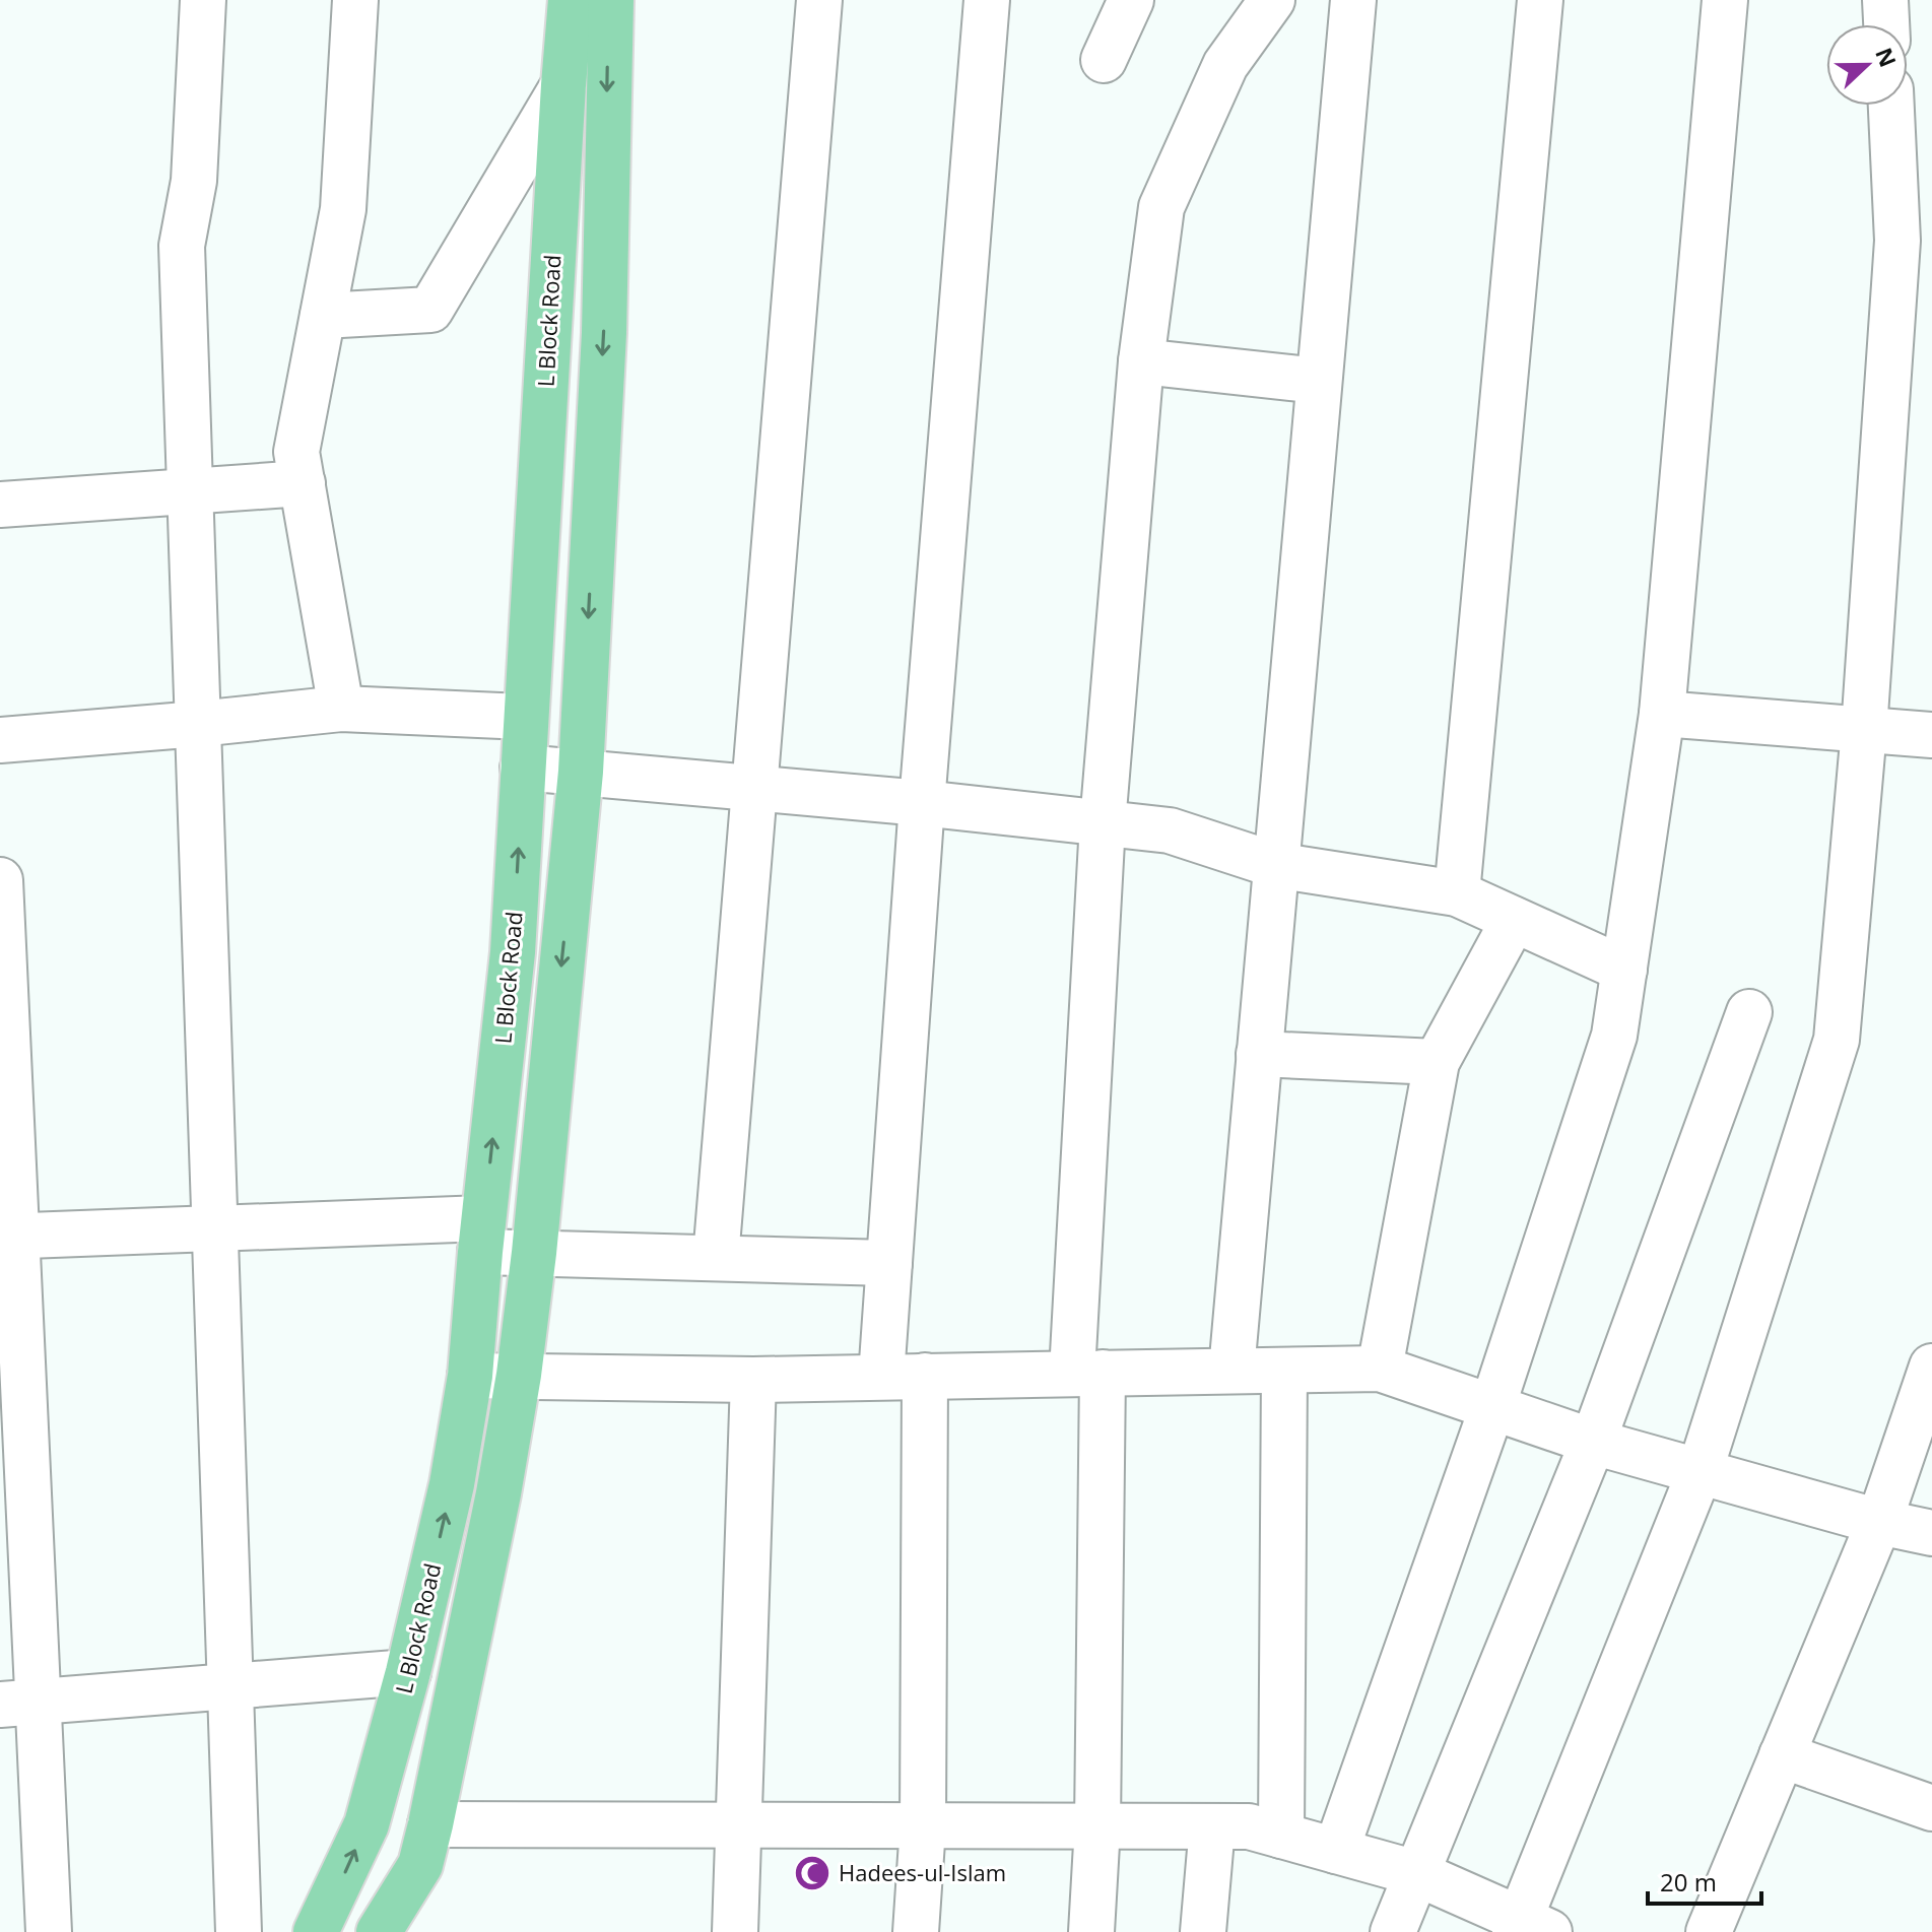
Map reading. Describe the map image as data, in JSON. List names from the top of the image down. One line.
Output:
{"streets":{"main road":["L Block Road"]},"places":{"mosque":["Hadees-ul-Islam"]},"scale_bar":"20 m","north":"right"}
